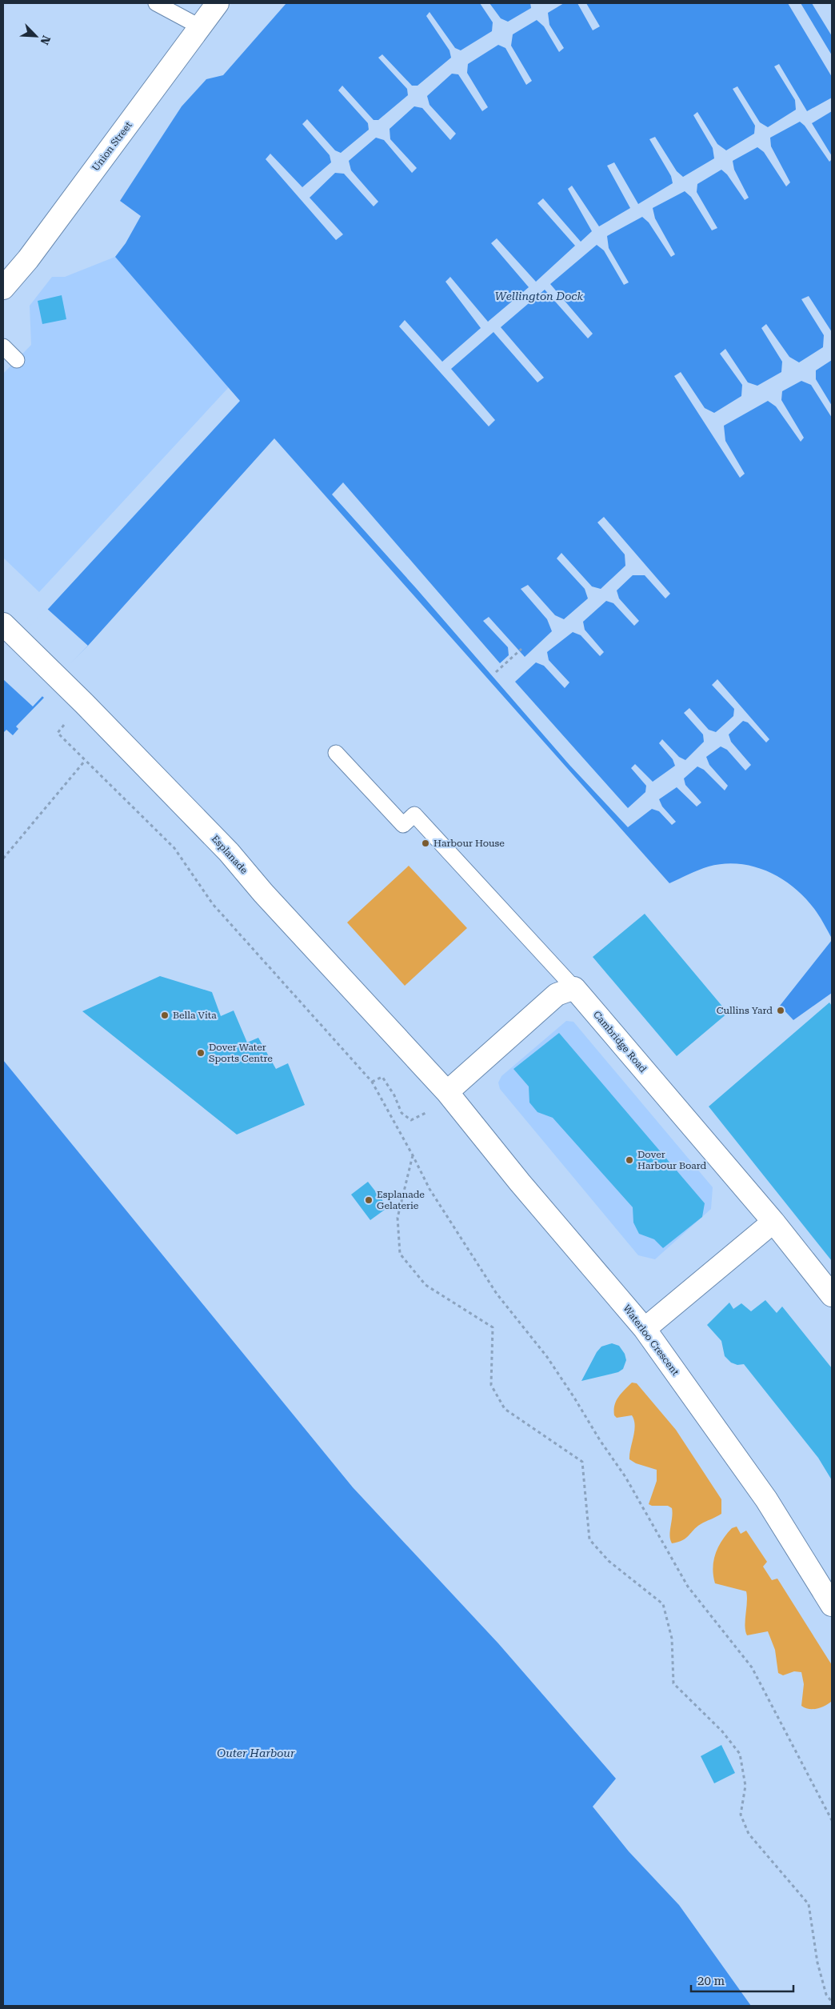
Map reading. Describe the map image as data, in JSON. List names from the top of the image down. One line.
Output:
{"streets":{"street":["Union Street","Esplanade","Cambridge Road","Waterloo Crescent"]},"crossings":[["Esplanade","Waterloo Crescent"]],"water":["Wellington Dock","Outer Harbour"],"places":["Harbour House","Cullins Yard","Bella Vita","Dover Water Sports Centre","Dover Harbour Board","Esplanade Gelaterie"],"scale_bar":"20 m","north":"bottom right"}
